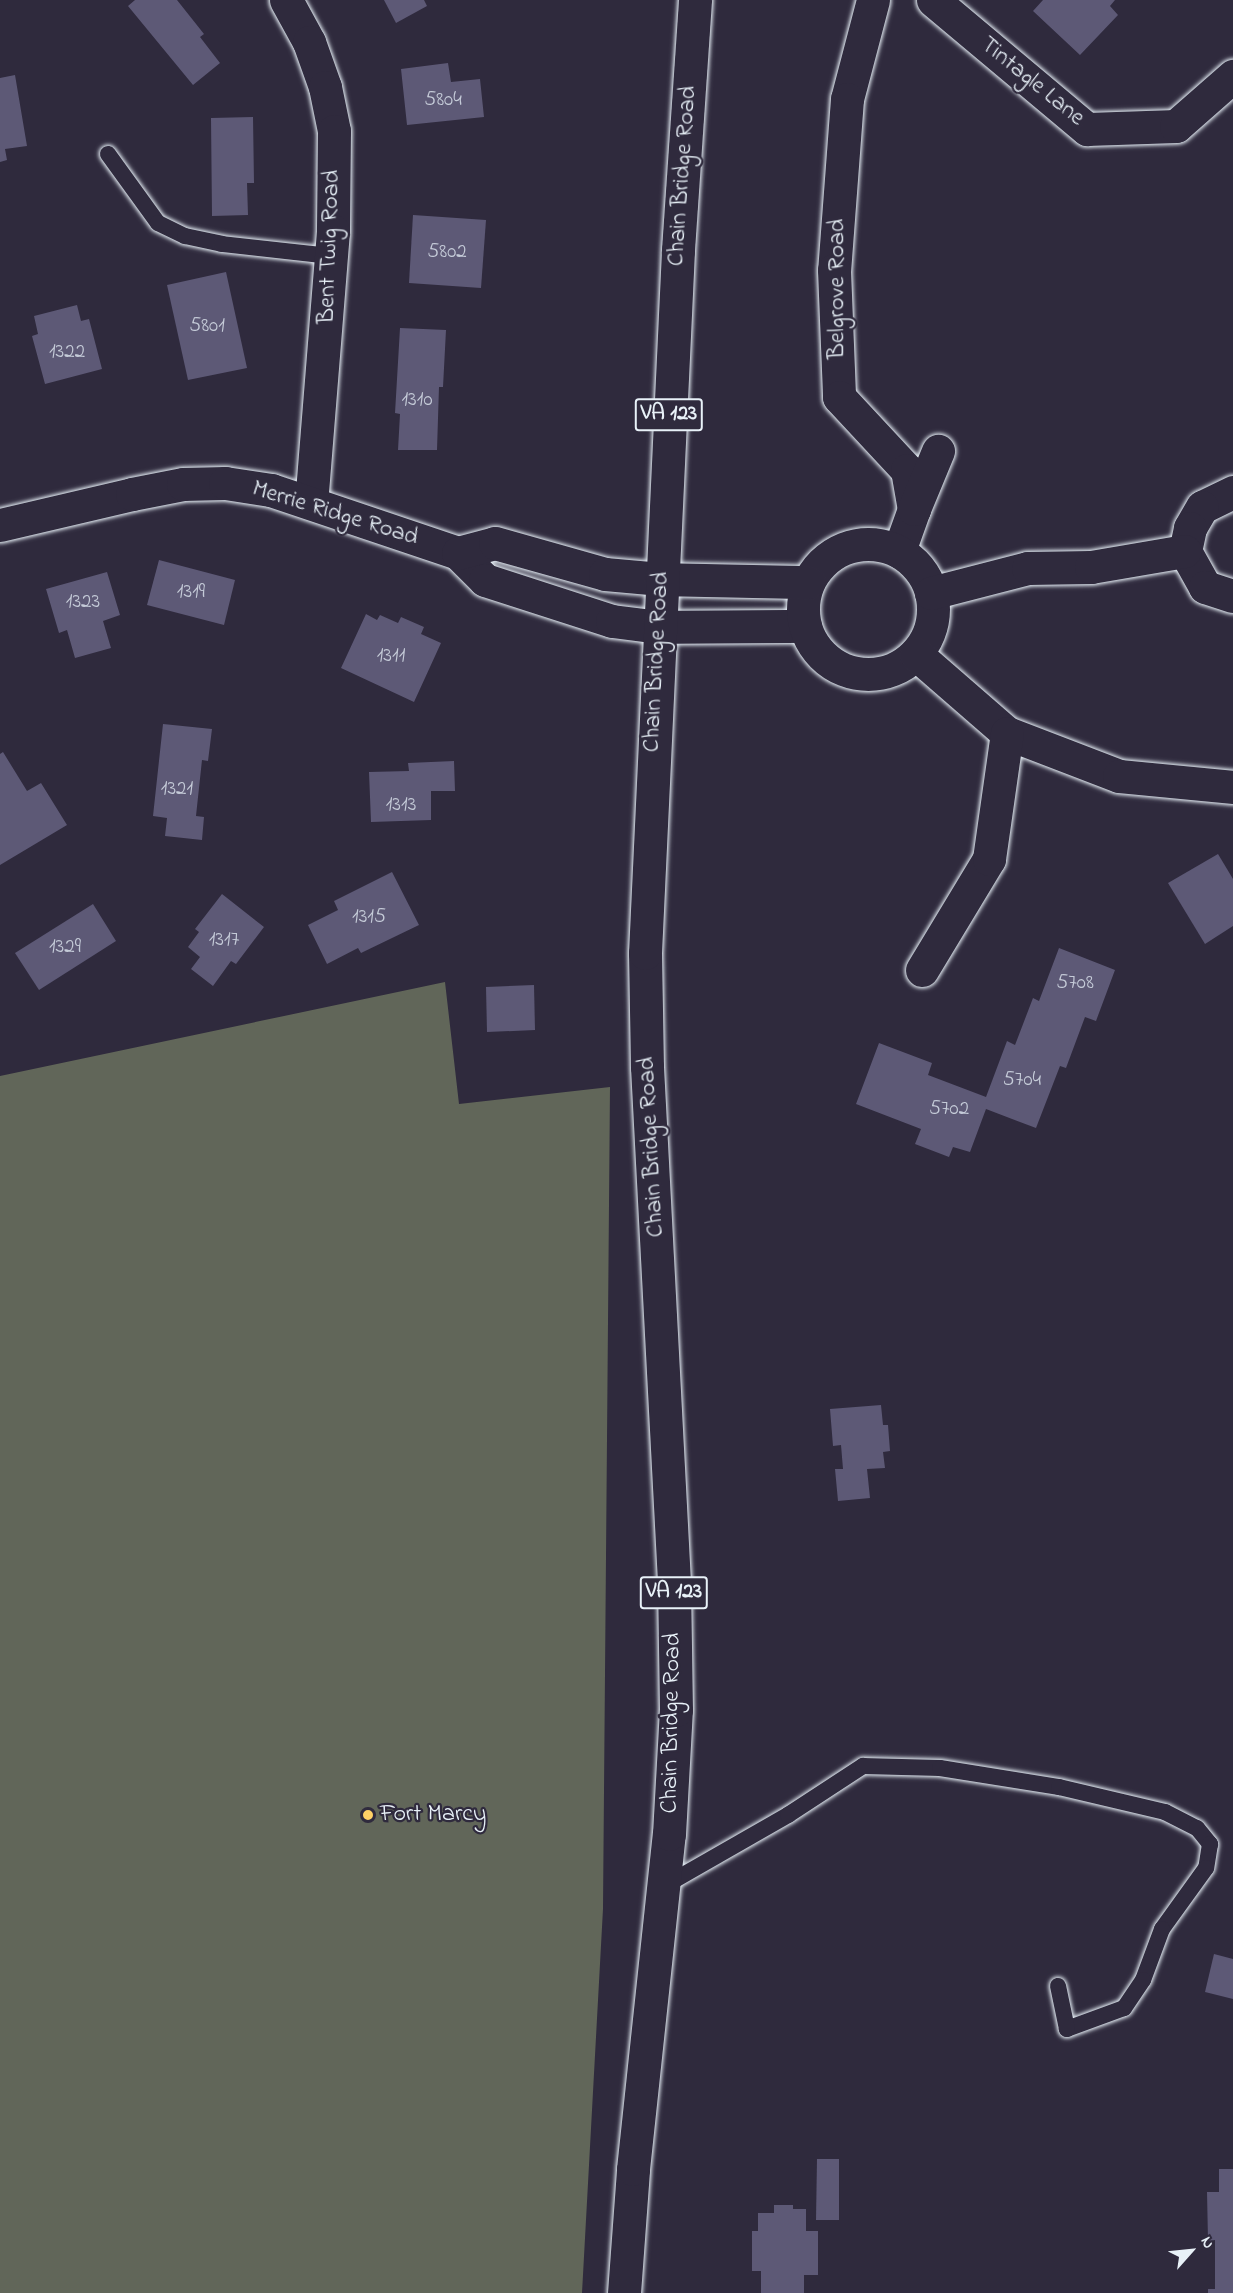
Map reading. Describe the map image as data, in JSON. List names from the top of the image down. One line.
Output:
{"streets":{"street":["Tintagle Lane","Chain Bridge Road","Bent Twig Road","Belgrove Road","VA 123","Merrie Ridge Road"]},"crossings":[["Chain Bridge Road","Merrie Ridge Road"],["Bent Twig Road","Merrie Ridge Road"],["Belgrove Road","Merrie Ridge Road"]],"places":["Fort Marcy"],"house_numbers":["5804","5802","5801","1322","1310","1319","1323","1311","1321","1313","1315","1317","1329","5708","5704","5702"],"north":"top right"}
